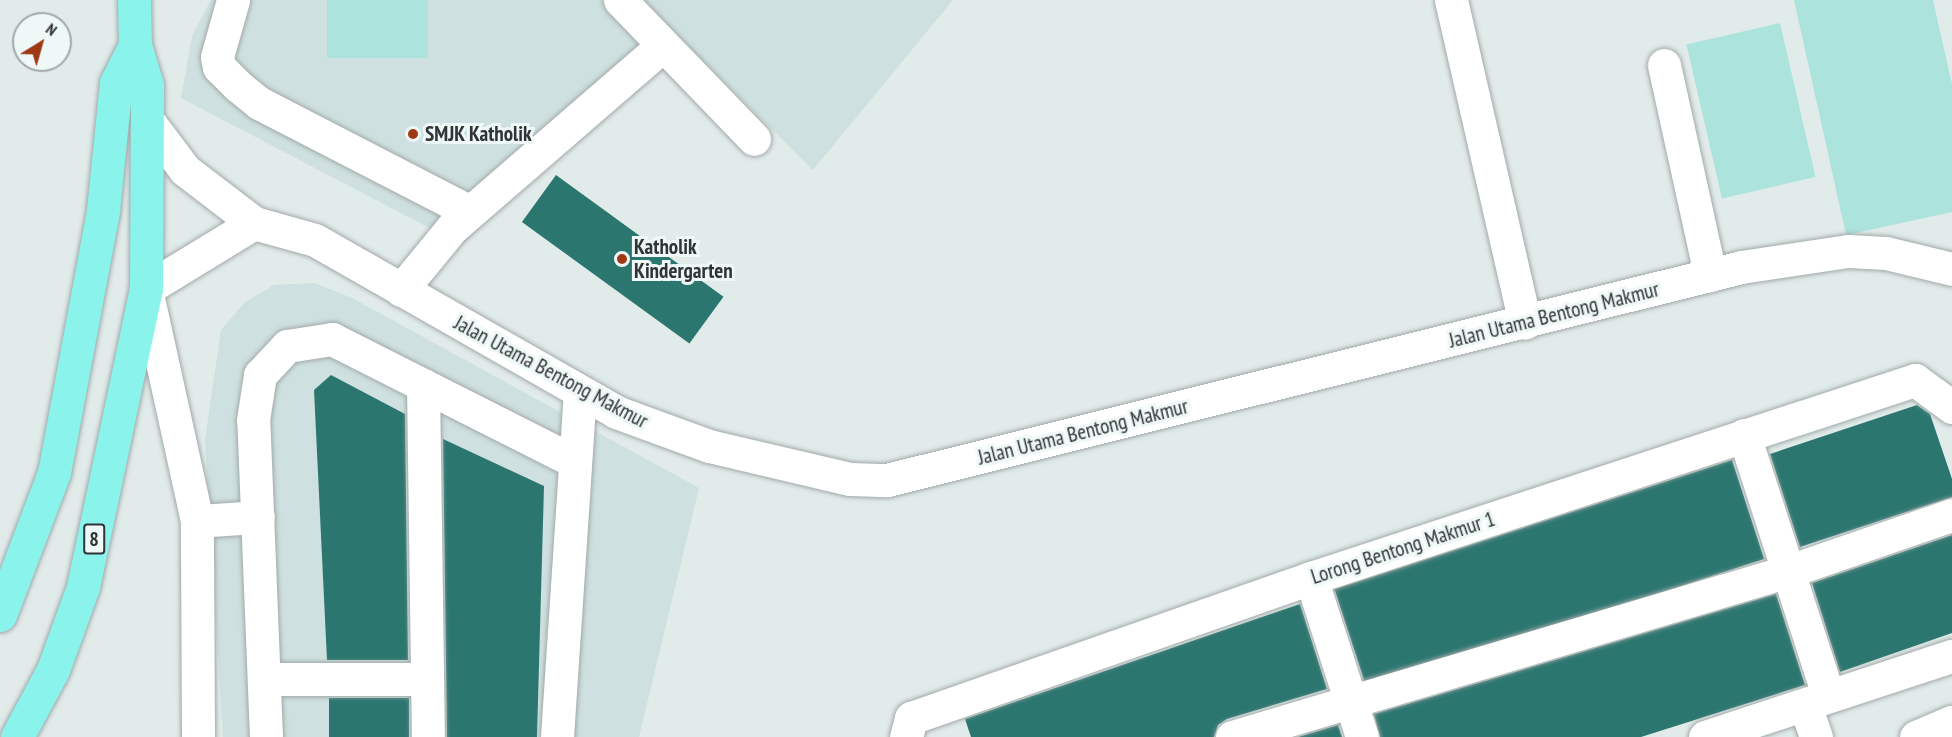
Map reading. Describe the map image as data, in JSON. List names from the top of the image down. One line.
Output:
{"streets":{"main road":["8"],"street":["Jalan Utama Bentong Makmur","Lorong Bentong Makmur 1"]},"places":["SMJK Katholik","Katholik Kindergarten"],"north":"top right"}
